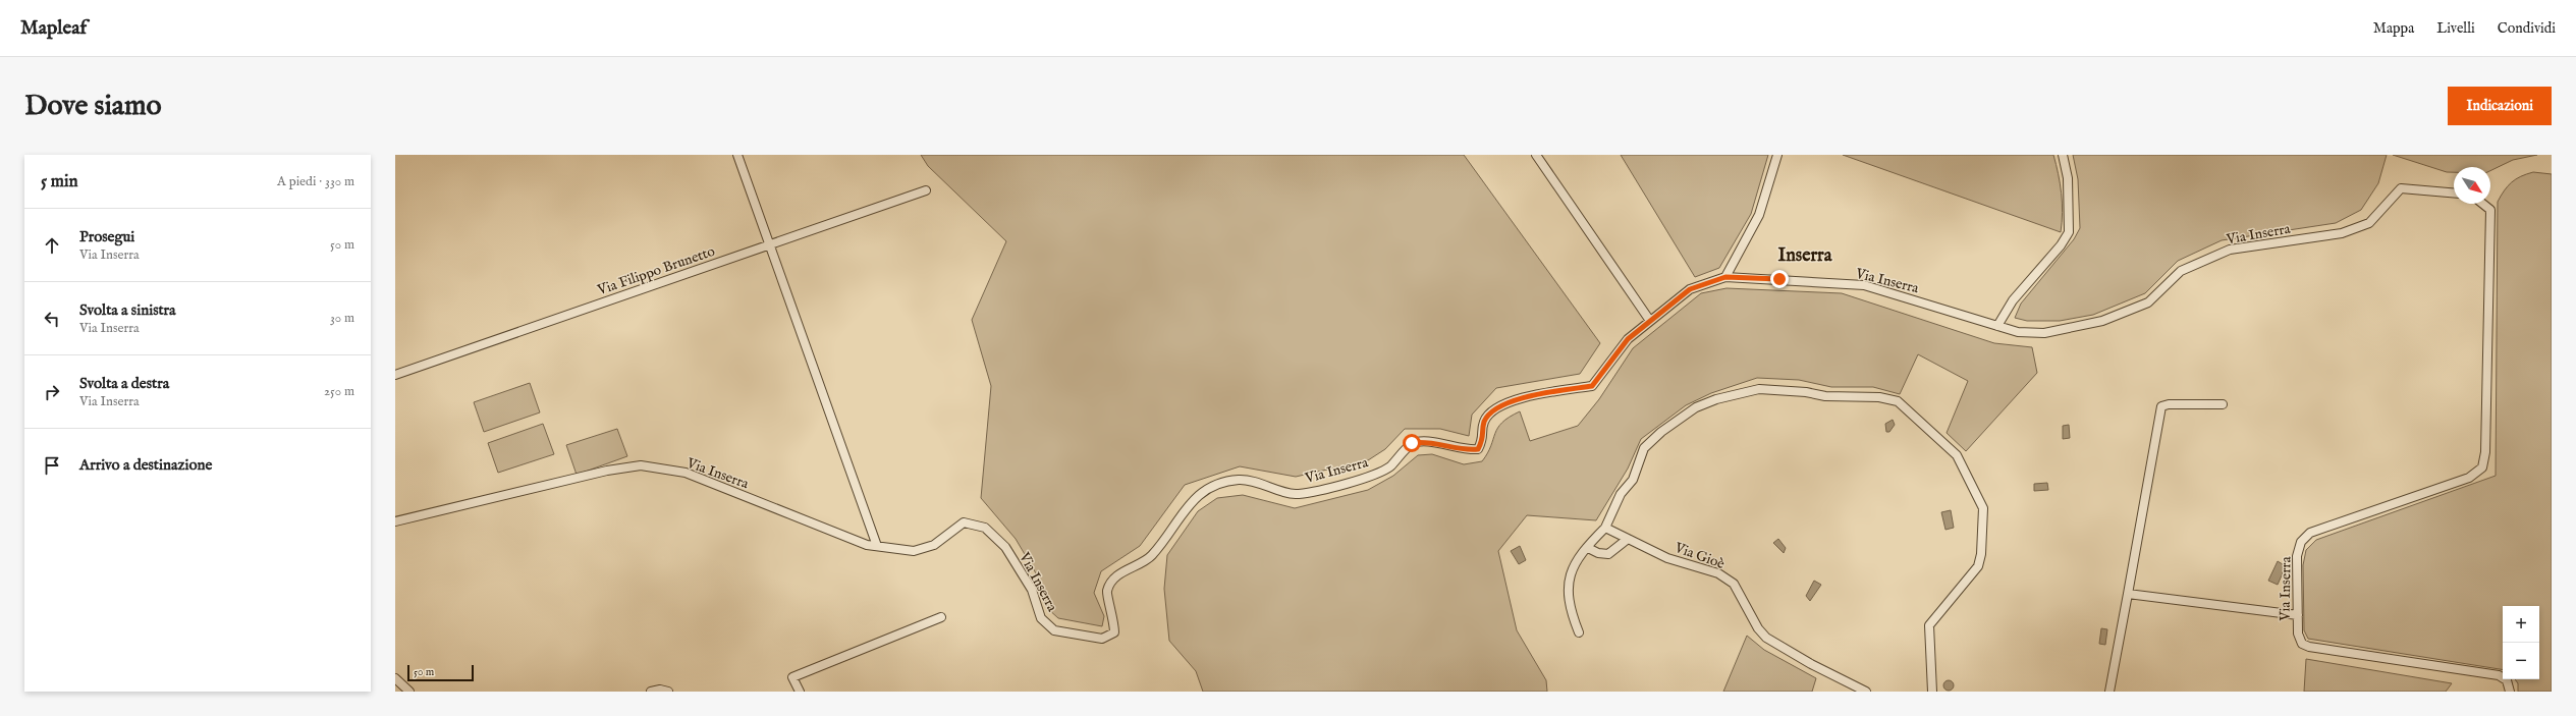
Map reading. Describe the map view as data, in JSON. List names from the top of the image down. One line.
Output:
{"streets":{"street":["Via Inserra","Via Filippo Brunetto","Via Gioè"]},"districts":["Inserra"],"scale_bar":"50 m","north":"bottom right","page":{"header":"Mapleaf","nav":["Mappa","Livelli","Condividi"],"buttons":"Indicazioni","title":"Dove siamo","heading":["5 min","A piedi · 330 m"],"list":[["Prosegui","Via Inserra","50 m"],["Svolta a sinistra","Via Inserra","30 m"],["Svolta a destra","Via Inserra","250 m"],"Arrivo a destinazione"],"map_buttons":["+","−"],"scale":"50 m"}}
